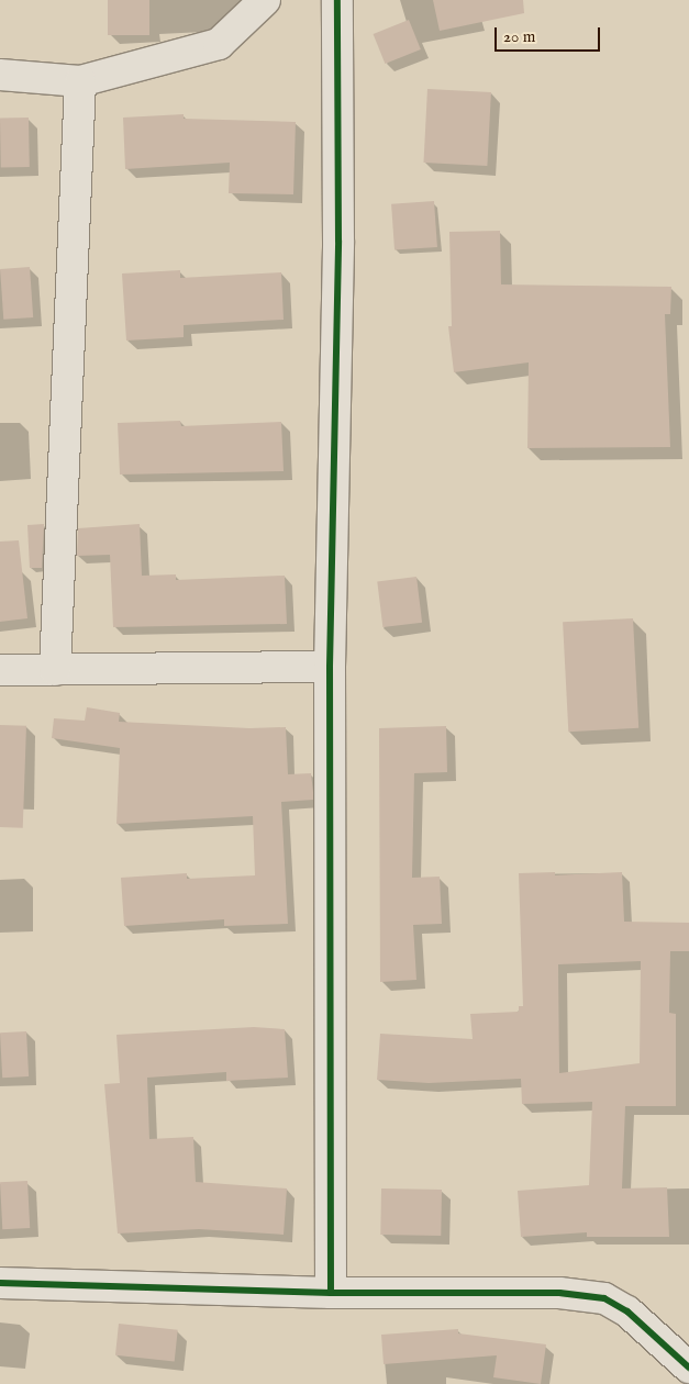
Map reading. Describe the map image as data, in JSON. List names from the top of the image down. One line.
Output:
{"scale_bar":"20 m"}
